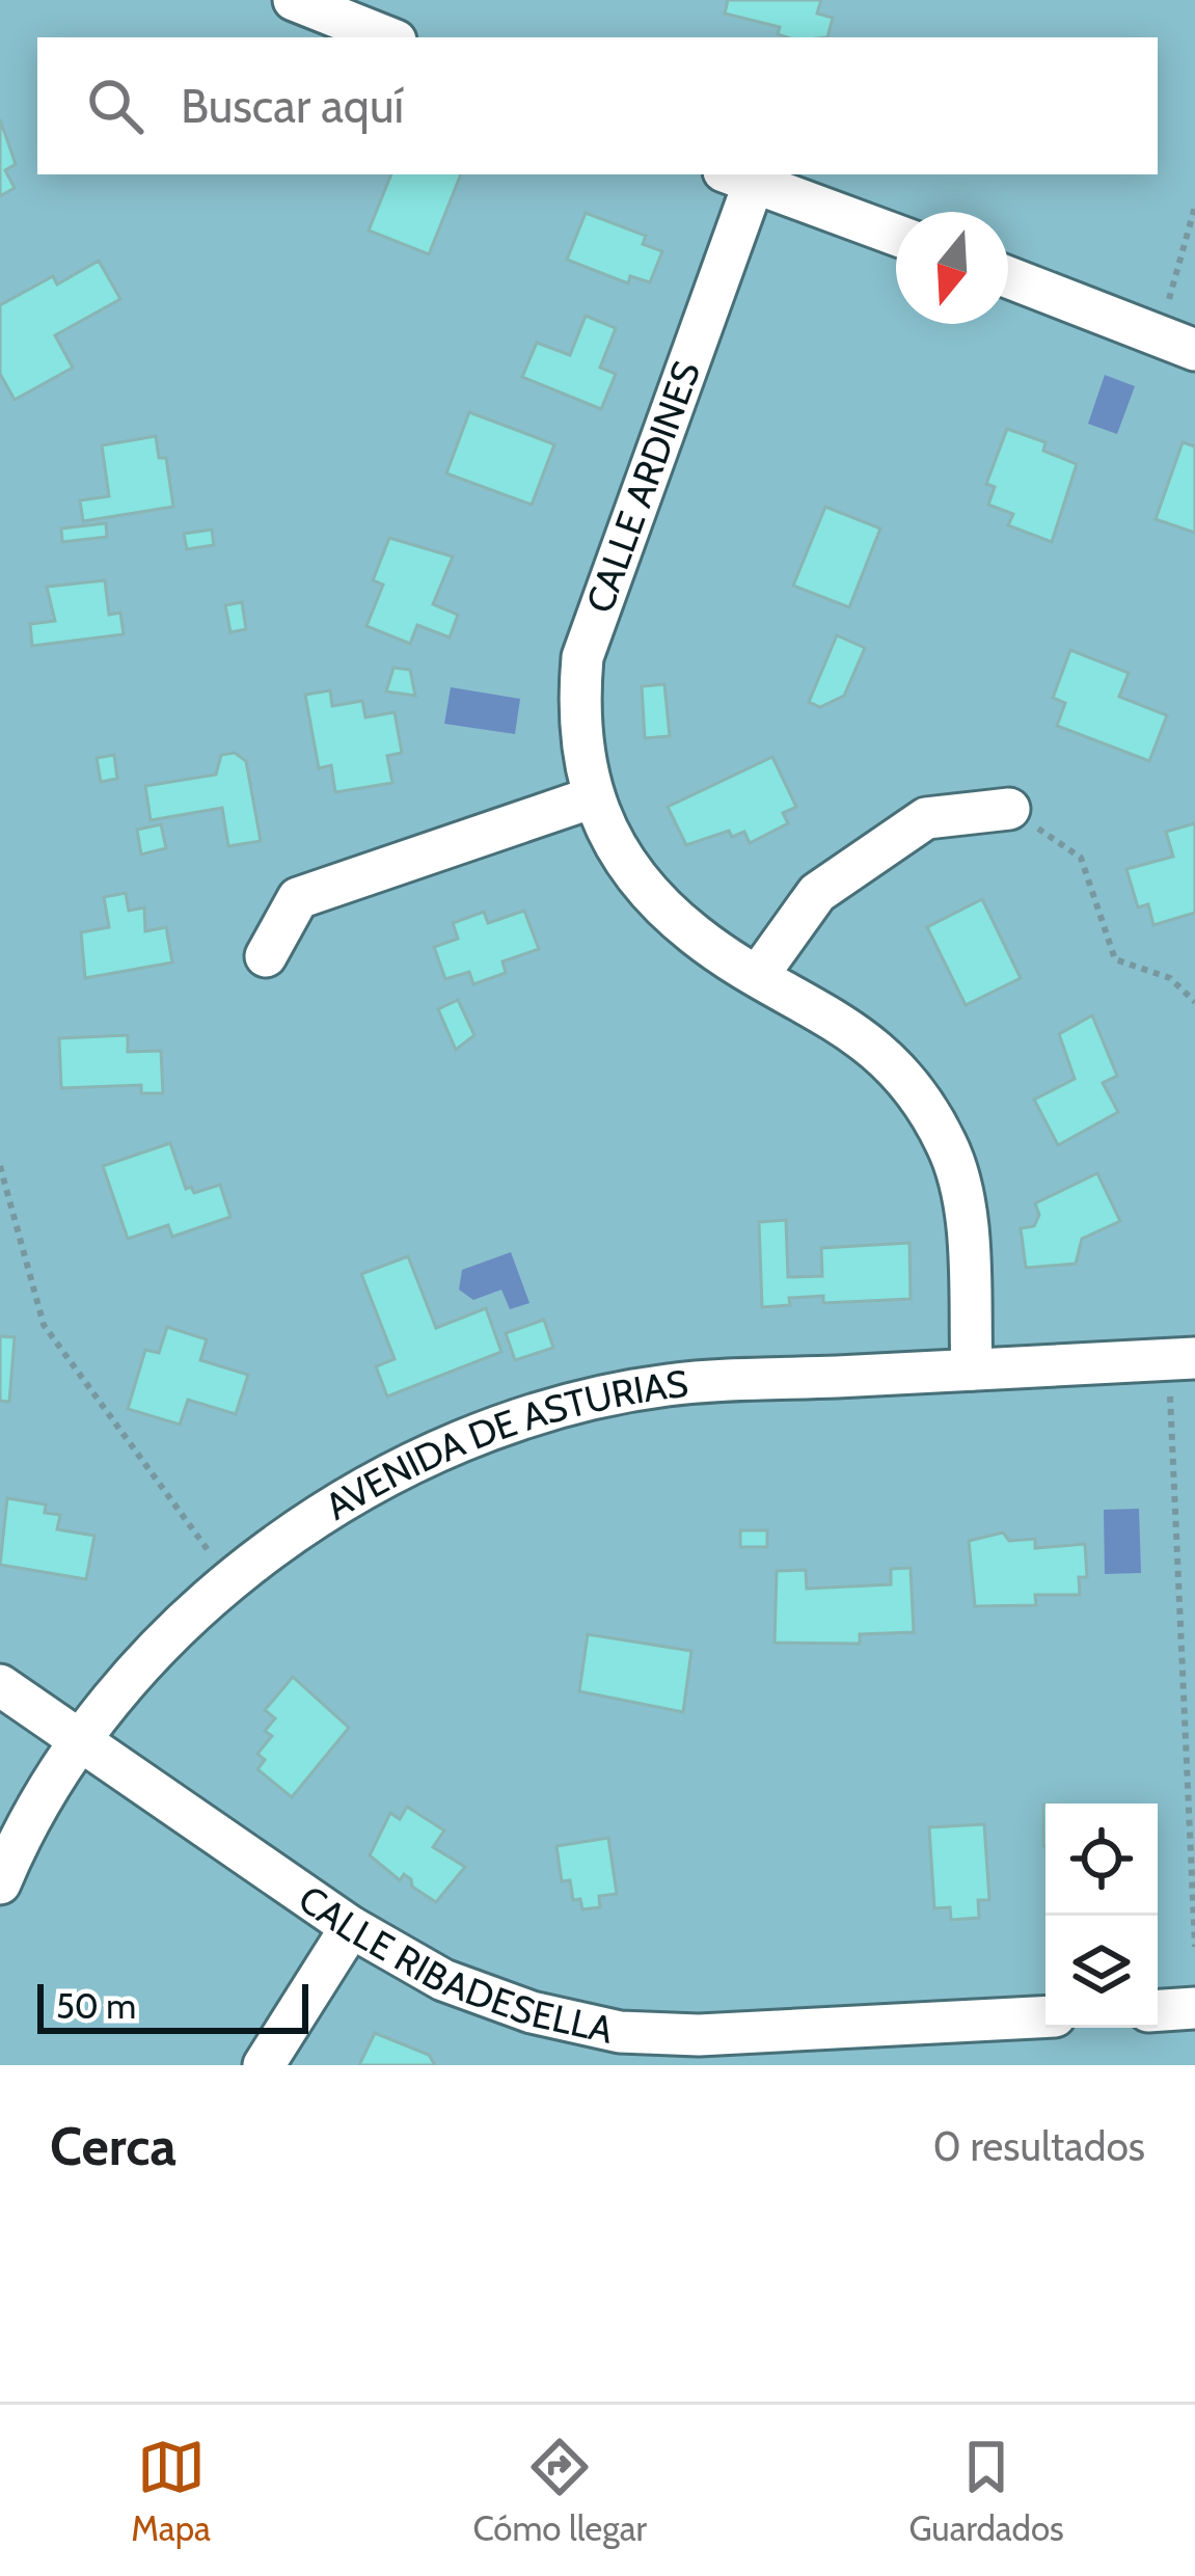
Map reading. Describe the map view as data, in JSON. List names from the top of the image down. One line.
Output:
{"streets":{"street":["CALLE ARDINES","AVENIDA DE ASTURIAS","CALLE RIBADESELLA"]},"crossings":[["CALLE ARDINES","AVENIDA DE ASTURIAS"],["AVENIDA DE ASTURIAS","CALLE RIBADESELLA"]],"scale_bar":"50 m","north":"bottom","page":{"search":"Buscar aquí","scale":"50 m","heading":["Cerca","0 resultados"],"nav":["Mapa","Cómo llegar","Guardados"]}}
